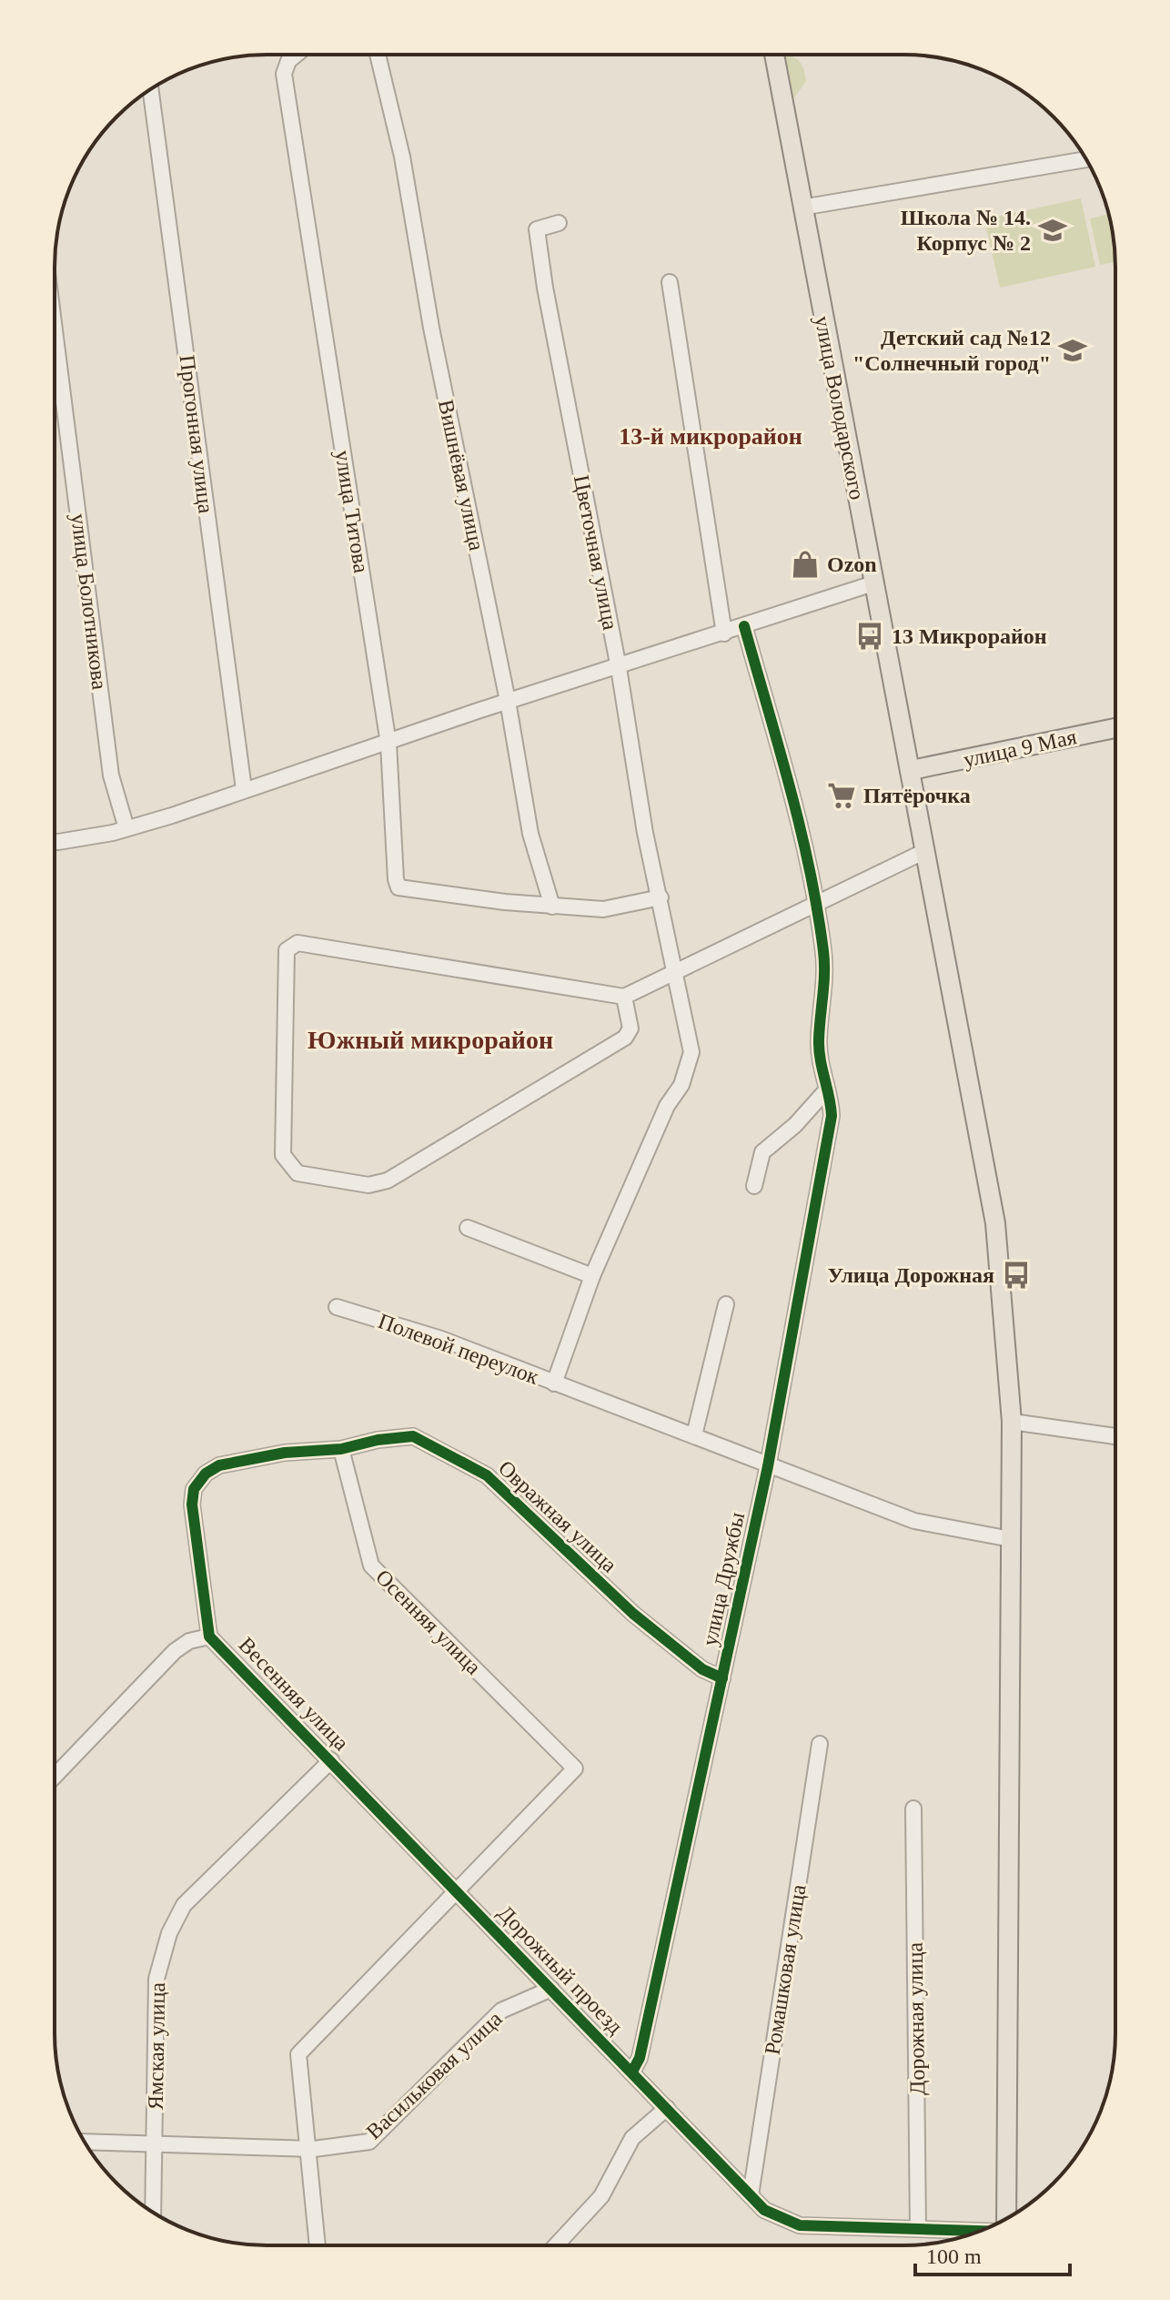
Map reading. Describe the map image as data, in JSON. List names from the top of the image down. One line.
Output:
{"streets":{"main road":["улица Володарского","улица 9 Мая"],"street":["Прогонная улица","Вишнёвая улица","улица Титова","Цветочная улица","улица Болотникова","Полевой переулок","Овражная улица","улица Дружбы","Осенняя улица","Весенняя улица","Дорожный проезд","Ромашковая улица","Дорожная улица","Ямская улица","Васильковая улица"]},"crossings":[["улица Володарского","улица 9 Мая"],["Вишнёвая улица","улица Титова"],["Цветочная улица","Полевой переулок"],["Овражная улица","улица Дружбы"],["Овражная улица","Осенняя улица"],["Овражная улица","Весенняя улица"],["улица Дружбы","Дорожный проезд"],["Осенняя улица","Весенняя улица"],["Осенняя улица","Дорожный проезд"],["Весенняя улица","Дорожный проезд"],["Весенняя улица","Ямская улица"],["Дорожный проезд","Ромашковая улица"],["Дорожный проезд","Дорожная улица"],["Дорожный проезд","Васильковая улица"],["Ямская улица","Васильковая улица"]],"districts":["13-й микрорайон","Южный микрорайон"],"places":{"school or university":["Школа № 14. Корпус № 2","Детский сад №12 \"Солнечный город\""],"shop":["Ozon"],"bus stop":["13 Микрорайон","Улица Дорожная"],"supermarket":["Пятёрочка"]},"scale_bar":"100 m"}
